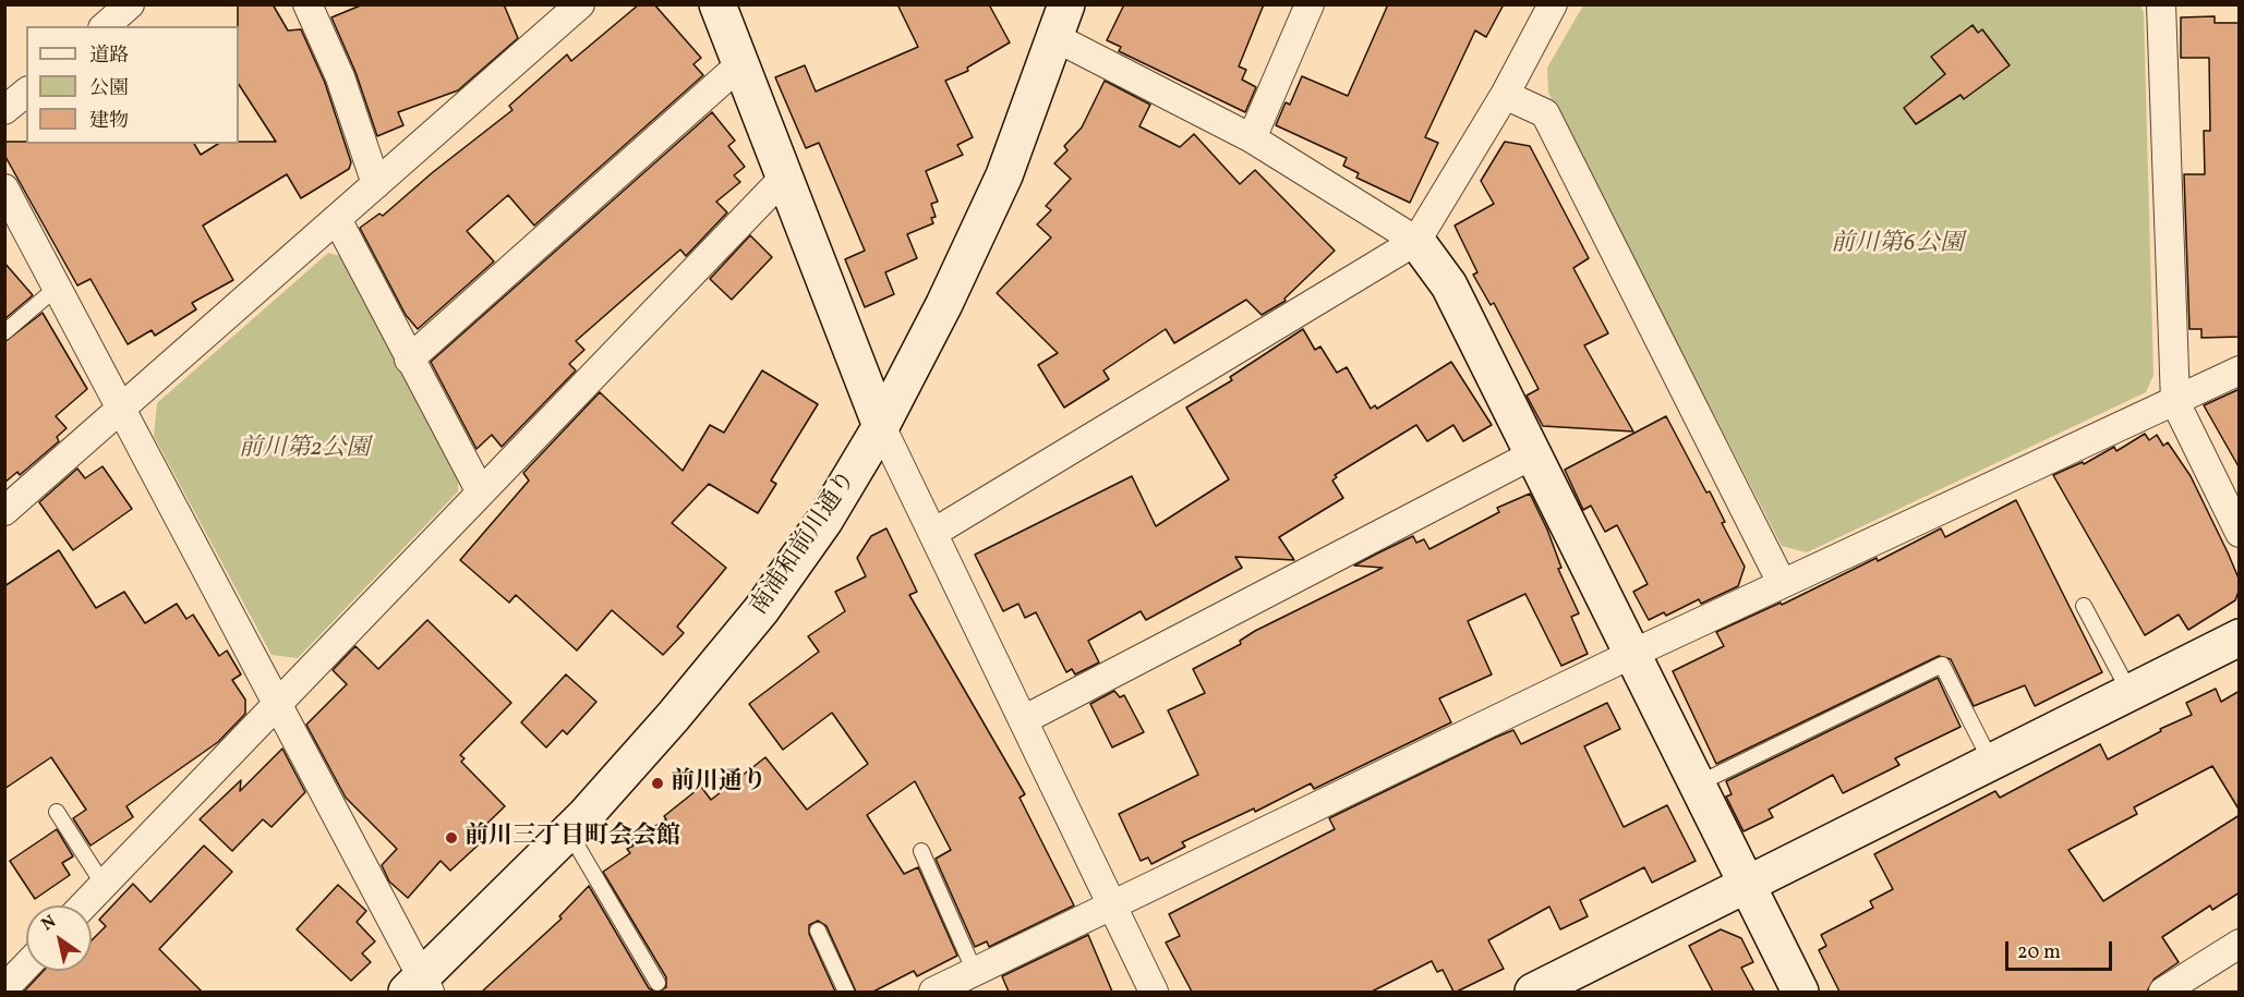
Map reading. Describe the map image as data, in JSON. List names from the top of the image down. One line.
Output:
{"streets":{"street":["南浦和前川通り"]},"parks":["前川第6公園","前川第2公園"],"places":["前川通り","前川三丁目町会会館"],"legend":["道路","公園","建物"],"scale_bar":"20 m","north":"top left"}
